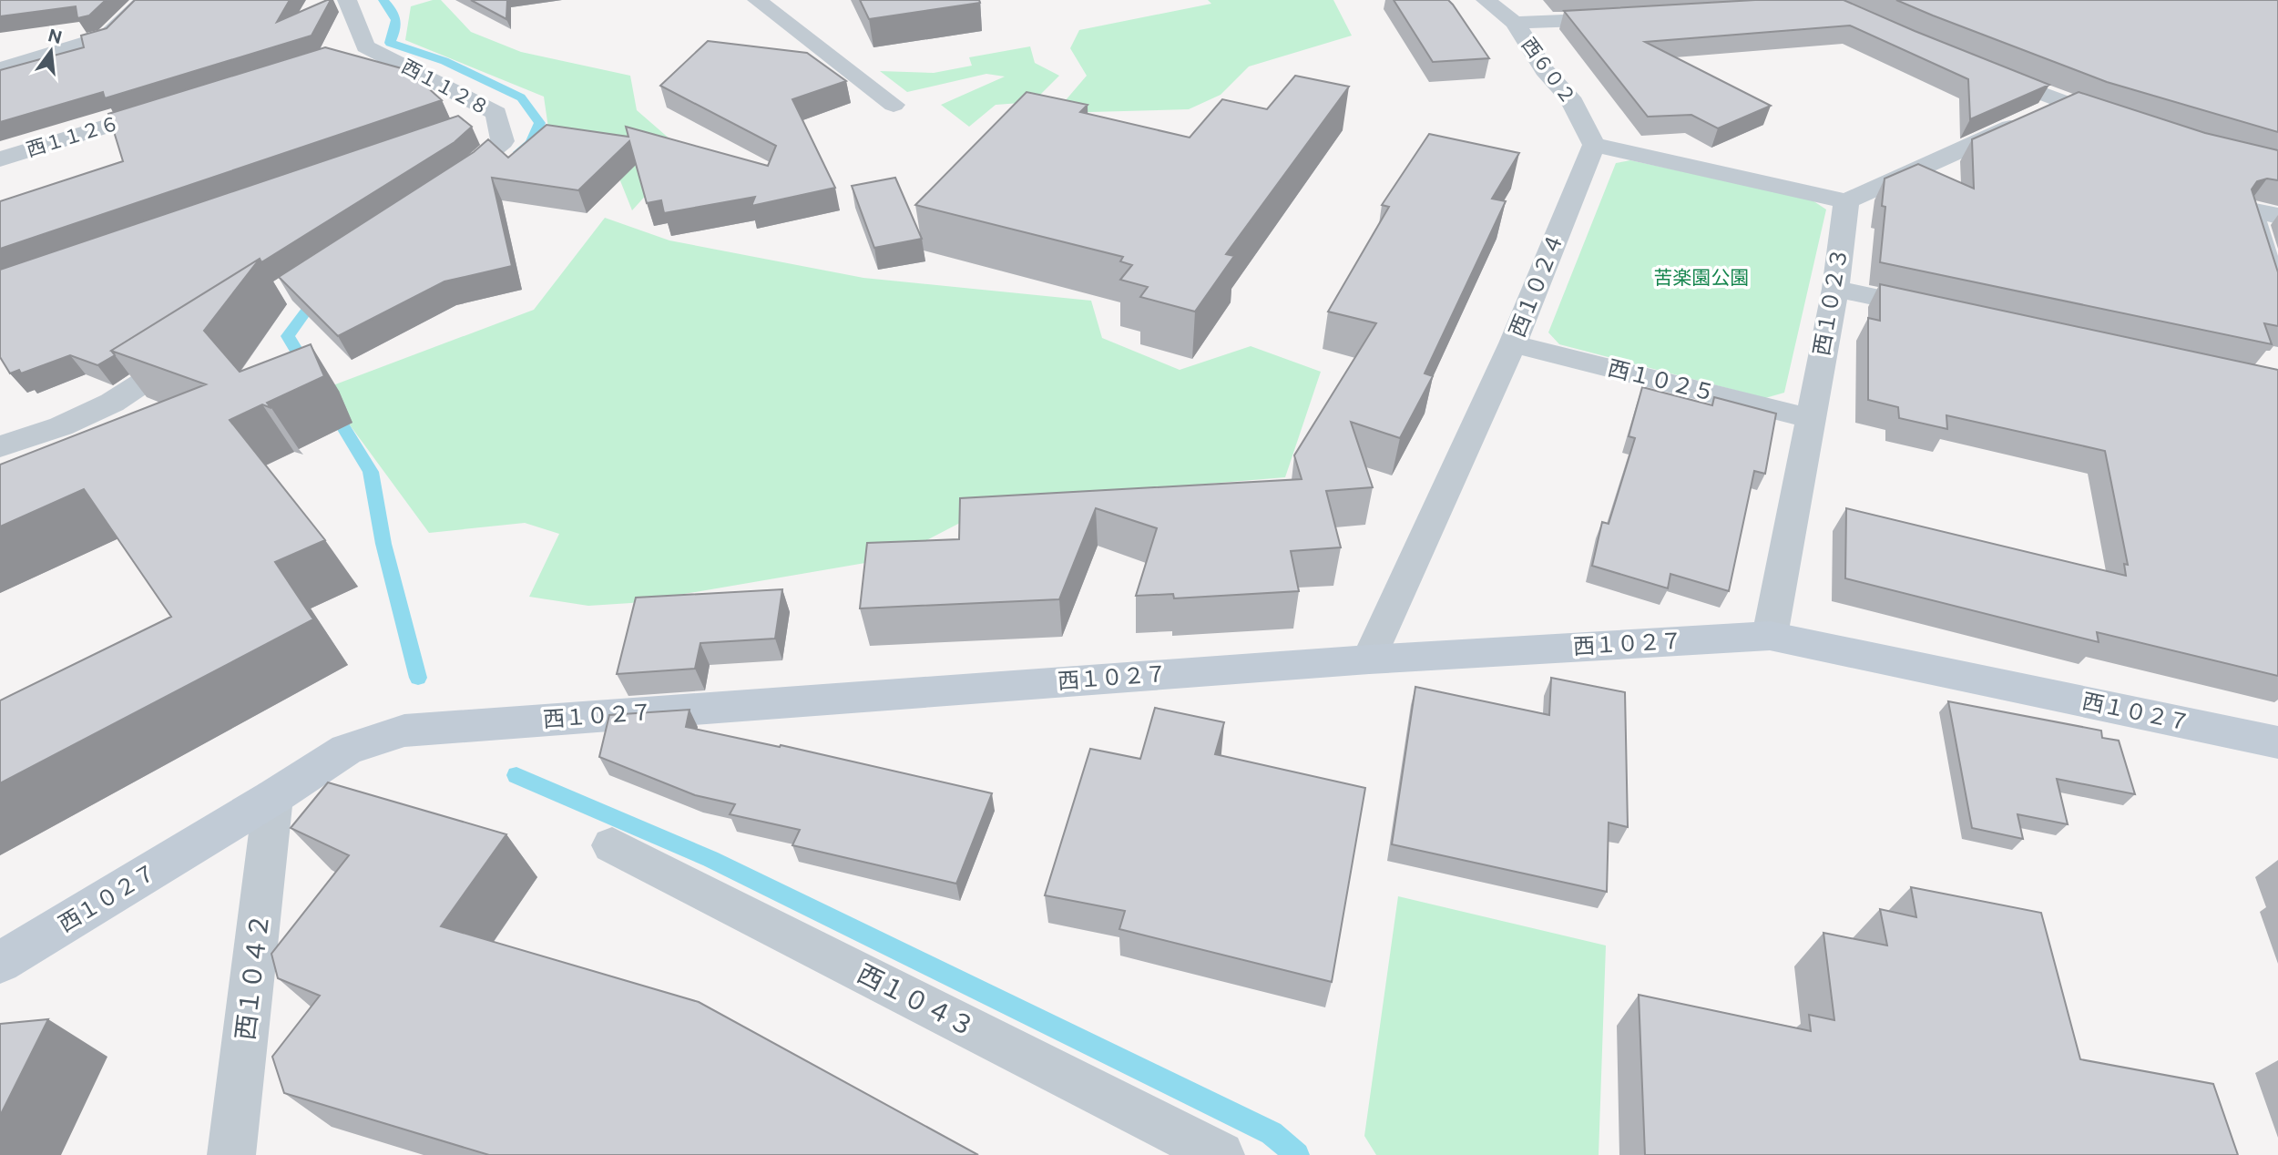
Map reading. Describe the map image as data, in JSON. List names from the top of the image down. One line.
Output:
{"streets":{"street":["西６０２","西１１２８","西１１２６","西１０２４","西１０２３","西１０２５","西１０２７","西１０４２","西１０４３"]},"crossings":[["西６０２","西１０２４"],["西１０２４","西１０２５"],["西１０２４","西１０２７"],["西１０２３","西１０２５"],["西１０２３","西１０２７"],["西１０２７","西１０４２"]],"parks":["苦楽園公園"],"north":"top"}
